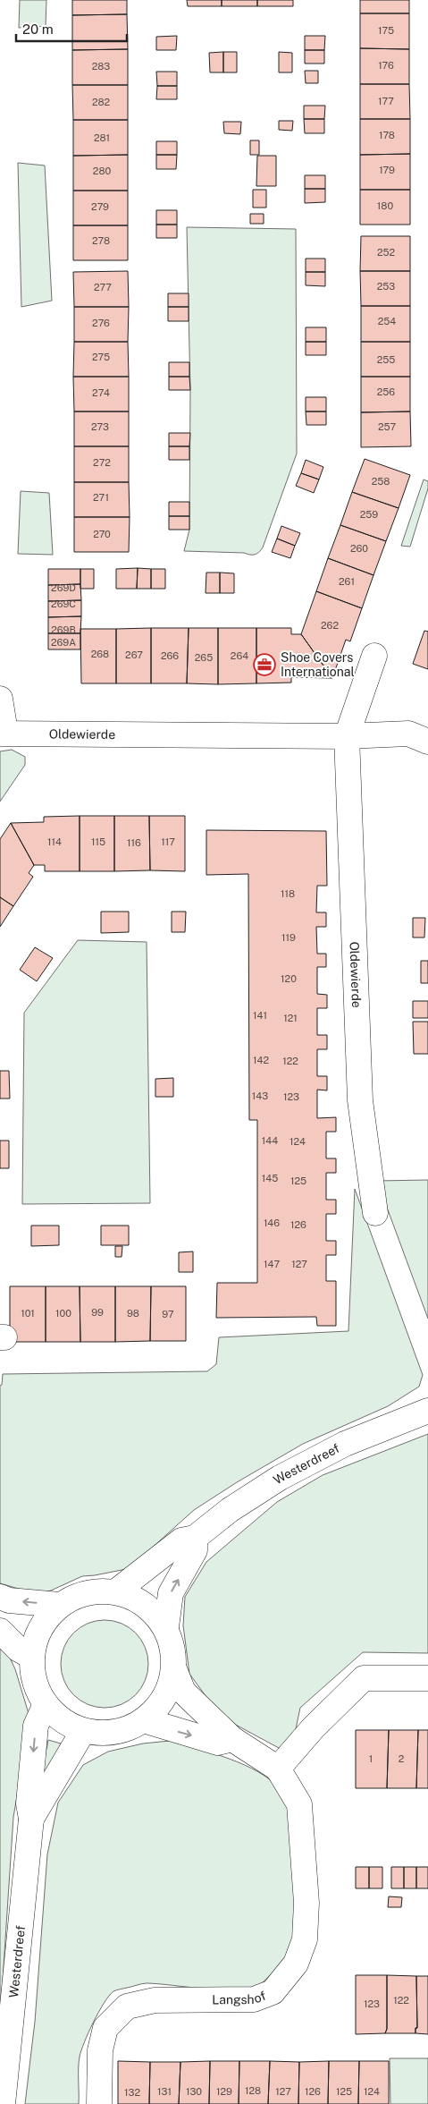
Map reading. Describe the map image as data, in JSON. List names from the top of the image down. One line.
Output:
{"streets":{"street":["Oldewierde","Westerdreef","Langshof"]},"crossings":[["Westerdreef","Langshof"]],"places":{"office":["Shoe Covers International"]},"house_numbers":["175","176","283","177","282","178","281","179","280","180","279","278","252","253","277","254","276","275","255","256","274","273","257","272","258","271","259","270","260","261","269D","269C","262","269B","269A","268","267","266","264","265","114","115","117","116","118","119","120","141","121","142","122","143","123","144","124","145","125","146","126","147","127","99","101","100","98","97","1","2","122","123","128","131","130","129","127","126","125","124","132"],"scale_bar":"20 m"}
